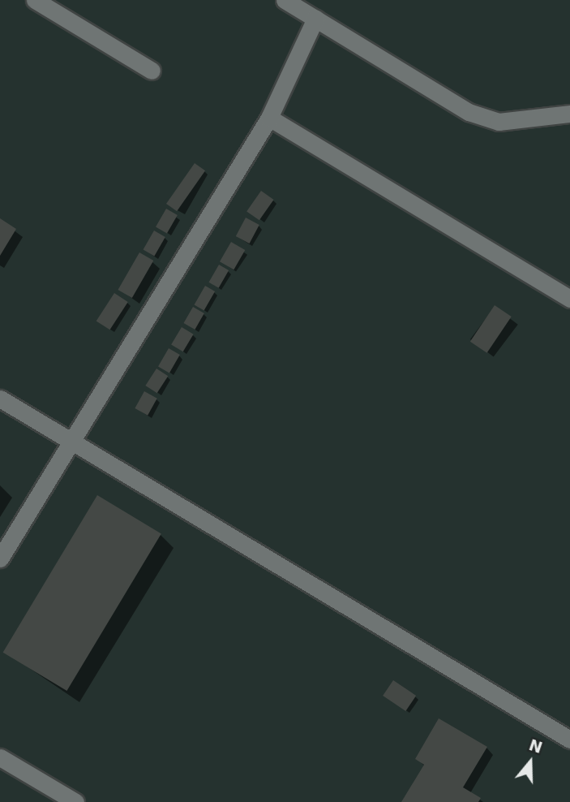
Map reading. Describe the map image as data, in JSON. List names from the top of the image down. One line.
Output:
{"north":"top"}
